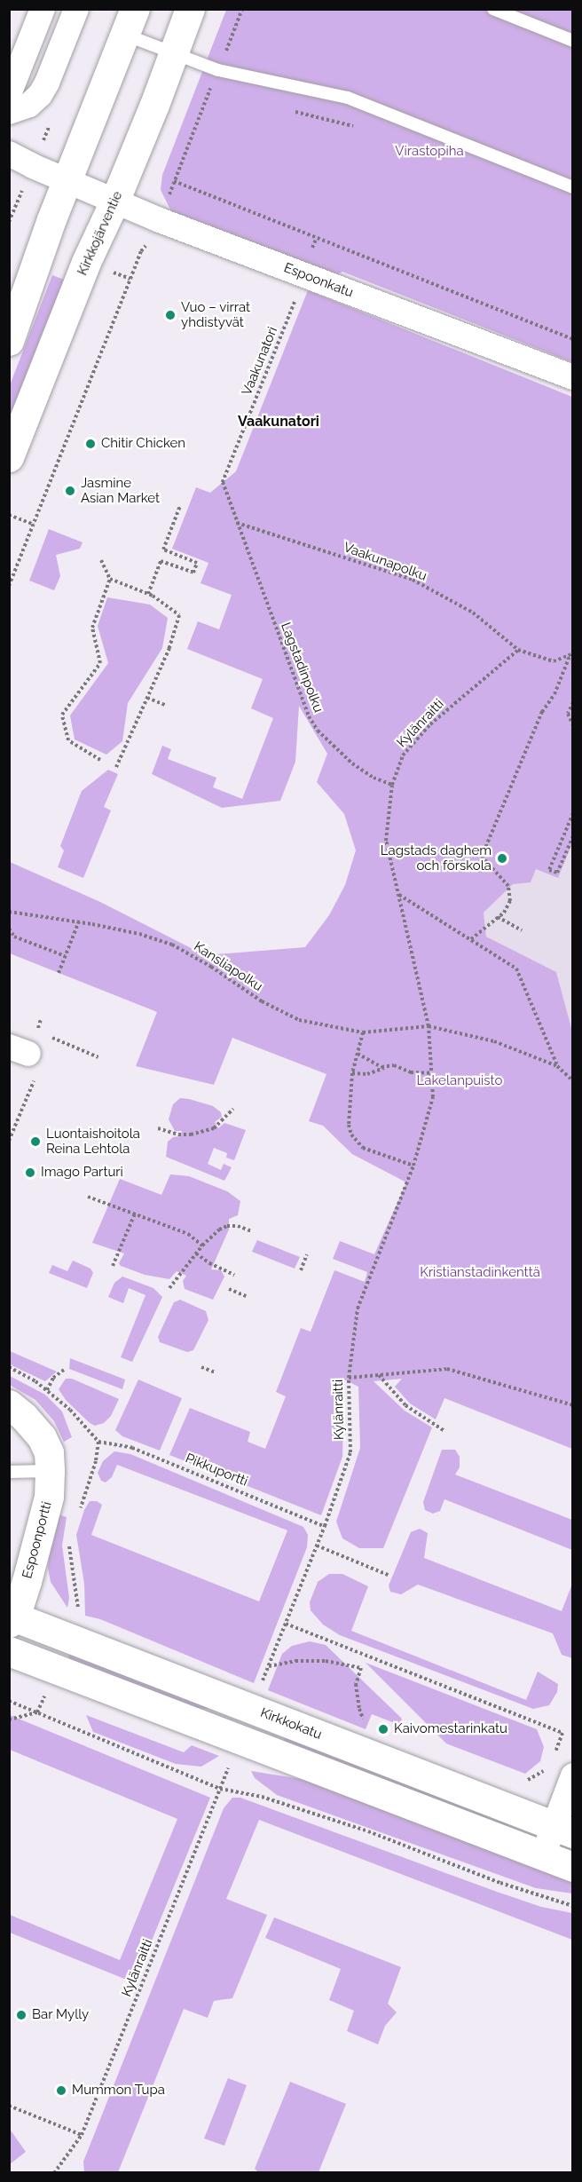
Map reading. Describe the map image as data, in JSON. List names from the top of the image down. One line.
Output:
{"streets":{"main road":["Kirkkojärventie","Espoonportti","Kirkkokatu"],"street":["Espoonkatu"],"path":["Vaakunatori","Vaakunapolku","Lagstadinpolku","Kylänraitti","Kansliapolku","Pikkuportti"]},"crossings":[["Kirkkojärventie","Espoonkatu"],["Espoonkatu","Vaakunatori"],["Vaakunatori","Vaakunapolku"],["Vaakunatori","Lagstadinpolku"],["Vaakunapolku","Lagstadinpolku"],["Vaakunapolku","Kylänraitti"],["Lagstadinpolku","Kylänraitti"],["Kylänraitti","Kansliapolku"],["Kylänraitti","Pikkuportti"],["Espoonportti","Kirkkokatu"]],"districts":["Vaakunatori"],"parks":["Virastopiha","Lakelanpuisto","Kristianstadinkenttä"],"places":["Vuo – virrat yhdistyvät","Chitir Chicken","Jasmine Asian Market","Lagstads daghem och förskola","Luontaishoitola Reina Lehtola","Imago Parturi","Kaivomestarinkatu","Bar Mylly","Mummon Tupa"]}
